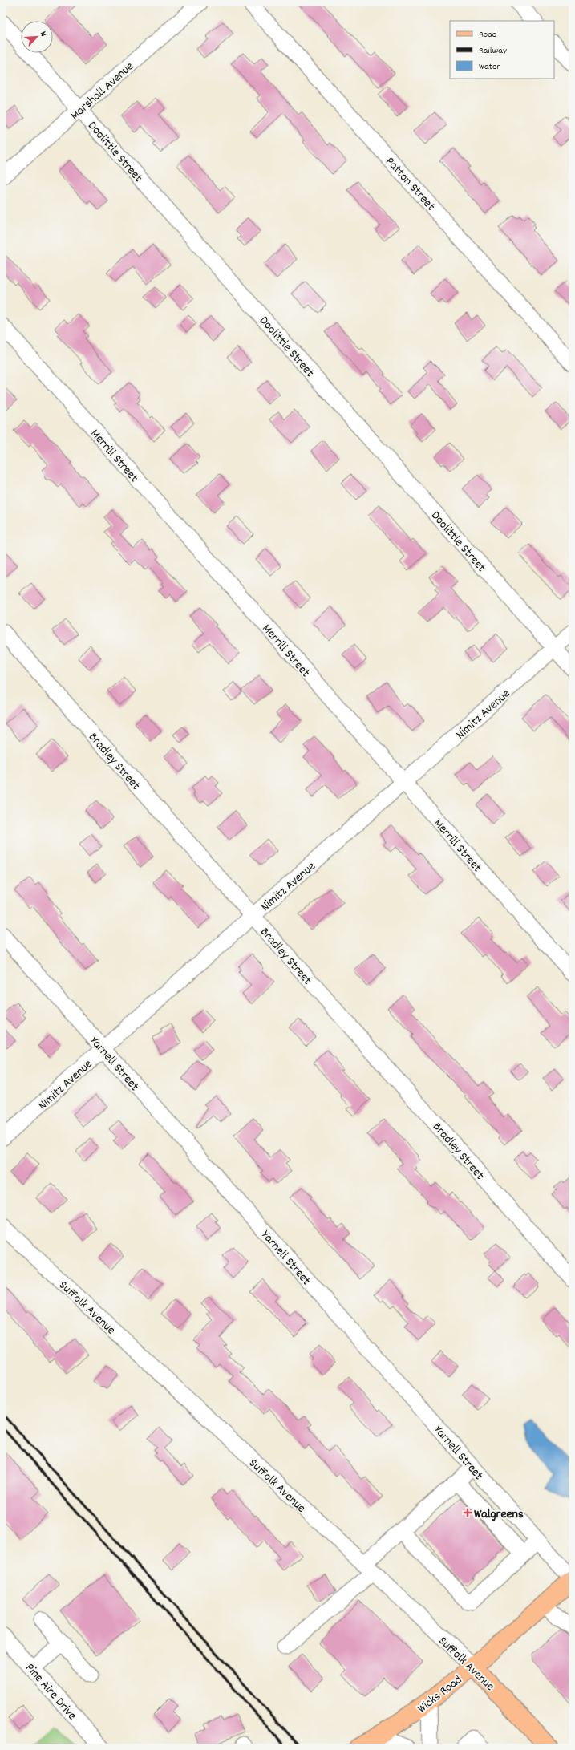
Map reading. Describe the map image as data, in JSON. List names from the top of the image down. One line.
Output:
{"streets":{"main road":["Suffolk Avenue","Wicks Road"],"street":["Marshall Avenue","Doolittle Street","Patton Street","Merrill Street","Nimitz Avenue","Bradley Street","Yarnell Street","Pine Aire Drive"]},"crossings":[["Marshall Avenue","Doolittle Street"],["Doolittle Street","Nimitz Avenue"],["Merrill Street","Nimitz Avenue"],["Nimitz Avenue","Bradley Street"],["Nimitz Avenue","Yarnell Street"],["Yarnell Street","Wicks Road"],["Suffolk Avenue","Wicks Road"]],"places":{"health":["Walgreens"]},"legend":["Road","Railway","Water"],"north":"top right"}
